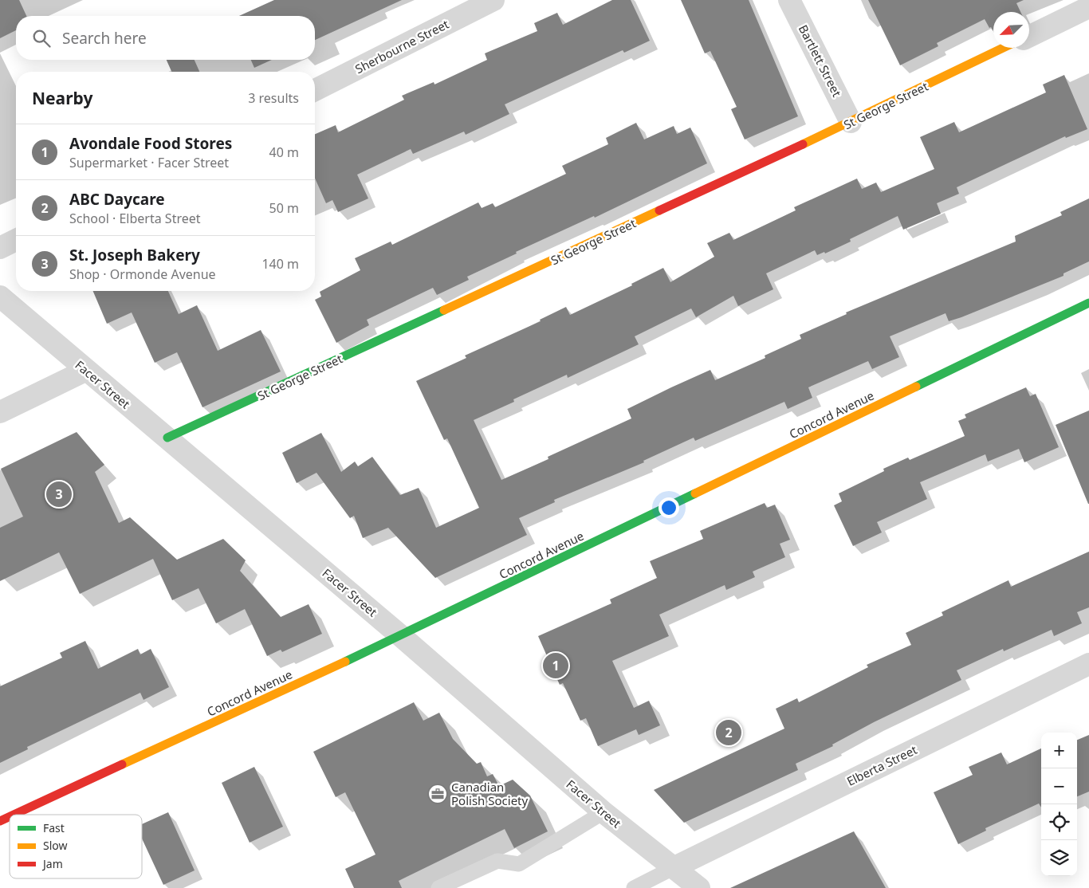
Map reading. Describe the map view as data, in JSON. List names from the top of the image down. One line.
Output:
{"streets":{"street":["Sherbourne Street","Bartlett Street","St George Street","Facer Street","Concord Avenue","Elberta Street"]},"crossings":[["Bartlett Street","St George Street"],["St George Street","Facer Street"],["Facer Street","Concord Avenue"],["Facer Street","Elberta Street"]],"places":{"office":["Canadian Polish Society"]},"legend":["Fast","Slow","Jam"],"north":"bottom left","page":{"search":"Search here","heading":["Nearby","3 results"],"list":[{"mark":"1","name":"Avondale Food Stores","note":"Supermarket · Facer Street","value":"40 m"},{"mark":"2","name":"ABC Daycare","note":"School · Elberta Street","value":"50 m"},{"mark":"3","name":"St. Joseph Bakery","note":"Shop · Ormonde Avenue","value":"140 m"}],"pins":["3","1","2"],"map_buttons":["+","−"]}}
